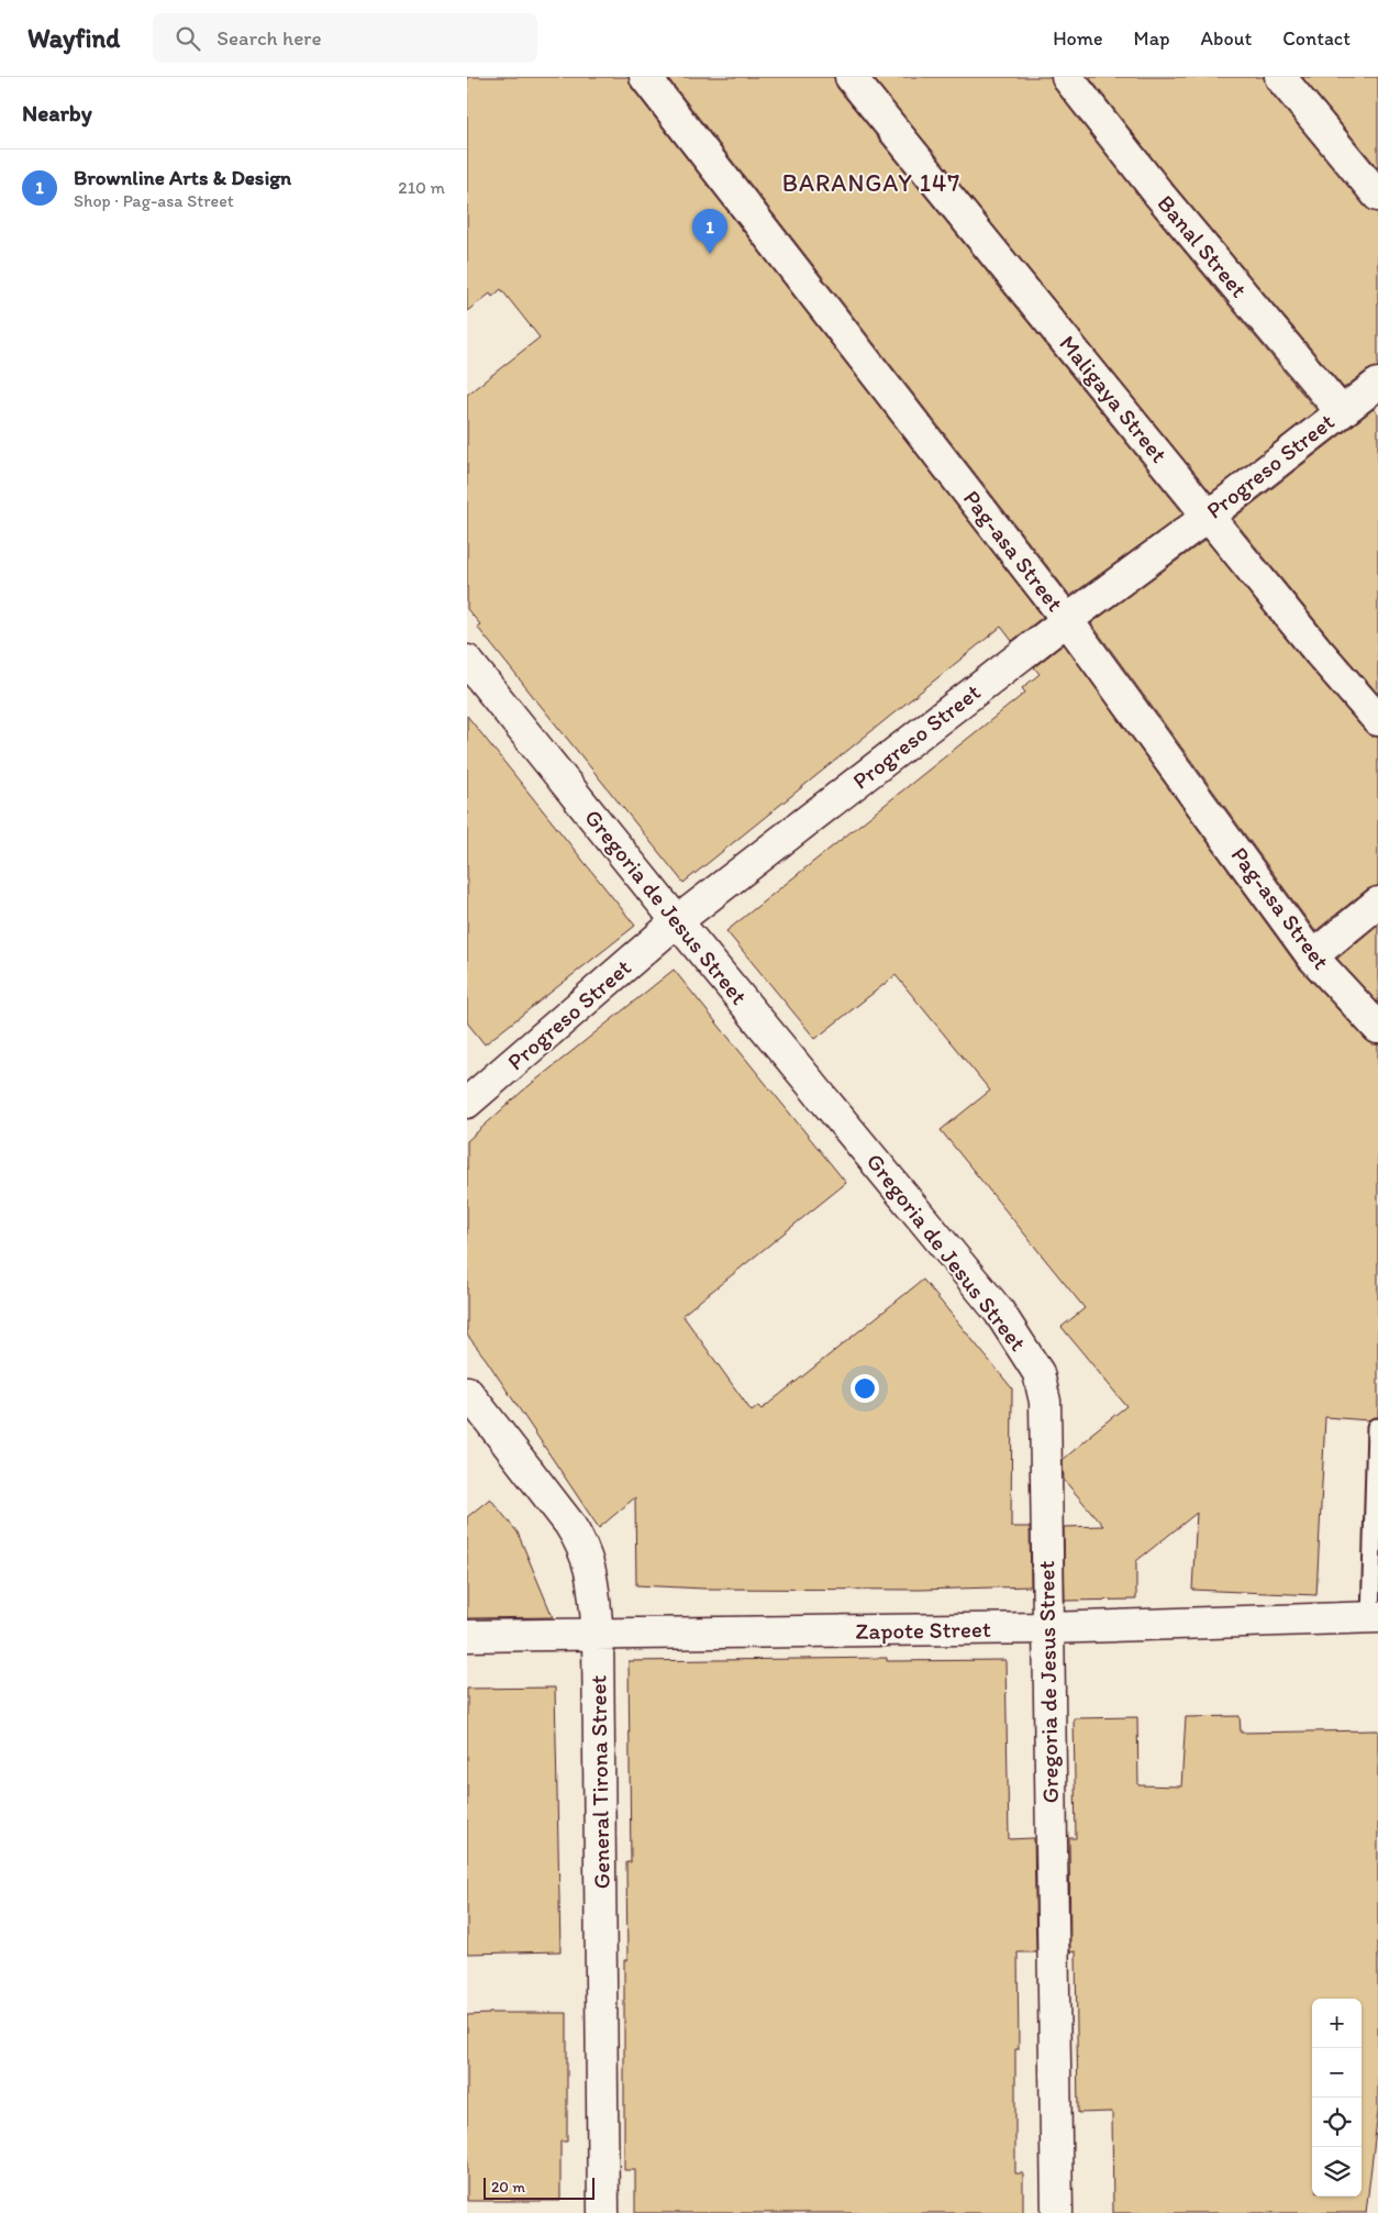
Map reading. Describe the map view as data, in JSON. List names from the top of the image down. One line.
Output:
{"streets":{"street":["Banal Street","Maligaya Street","Progreso Street","Pag-asa Street","Gregoria de Jesus Street","Zapote Street","General Tirona Street"]},"crossings":[["Banal Street","Progreso Street"],["Maligaya Street","Progreso Street"],["Progreso Street","Pag-asa Street"],["Progreso Street","Gregoria de Jesus Street"],["Gregoria de Jesus Street","Zapote Street"],["Zapote Street","General Tirona Street"]],"districts":["BARANGAY 147"],"scale_bar":"20 m","page":{"header":"Wayfind","search":"Search here","nav":["Home","Map","About","Contact"],"heading":"Nearby","list":[{"mark":"1","name":"Brownline Arts & Design","note":"Shop · Pag-asa Street","value":"210 m"}],"pins":"1","map_buttons":["+","−"],"scale":"20 m"}}
